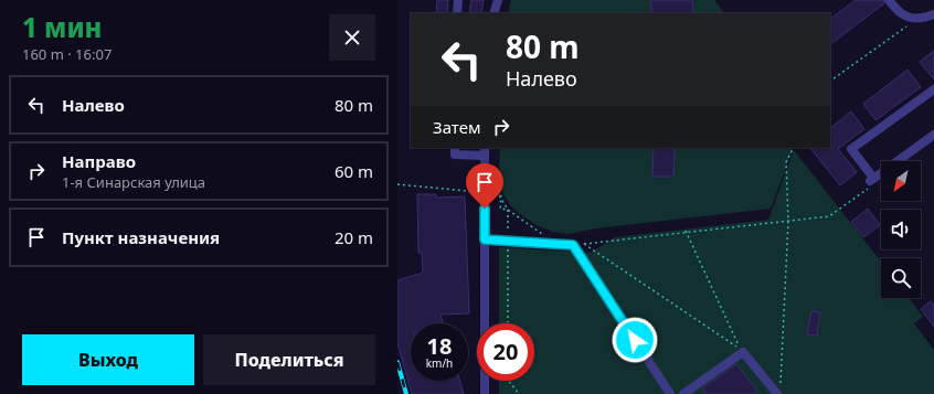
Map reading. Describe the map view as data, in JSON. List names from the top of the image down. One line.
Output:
{"north":"bottom left","page":{"heading":["1 мин","160 m · 16:07"],"turn":["80 m","Налево"],"list":[{"name":"Налево","value":"80 m"},{"name":"Направо","note":"1-я Синарская улица","value":"60 m"},{"name":"Пункт назначения","value":"20 m"}],"then":"Затем","speed":"18 km/h","limit":"20","buttons":["Выход","Поделиться"]}}
